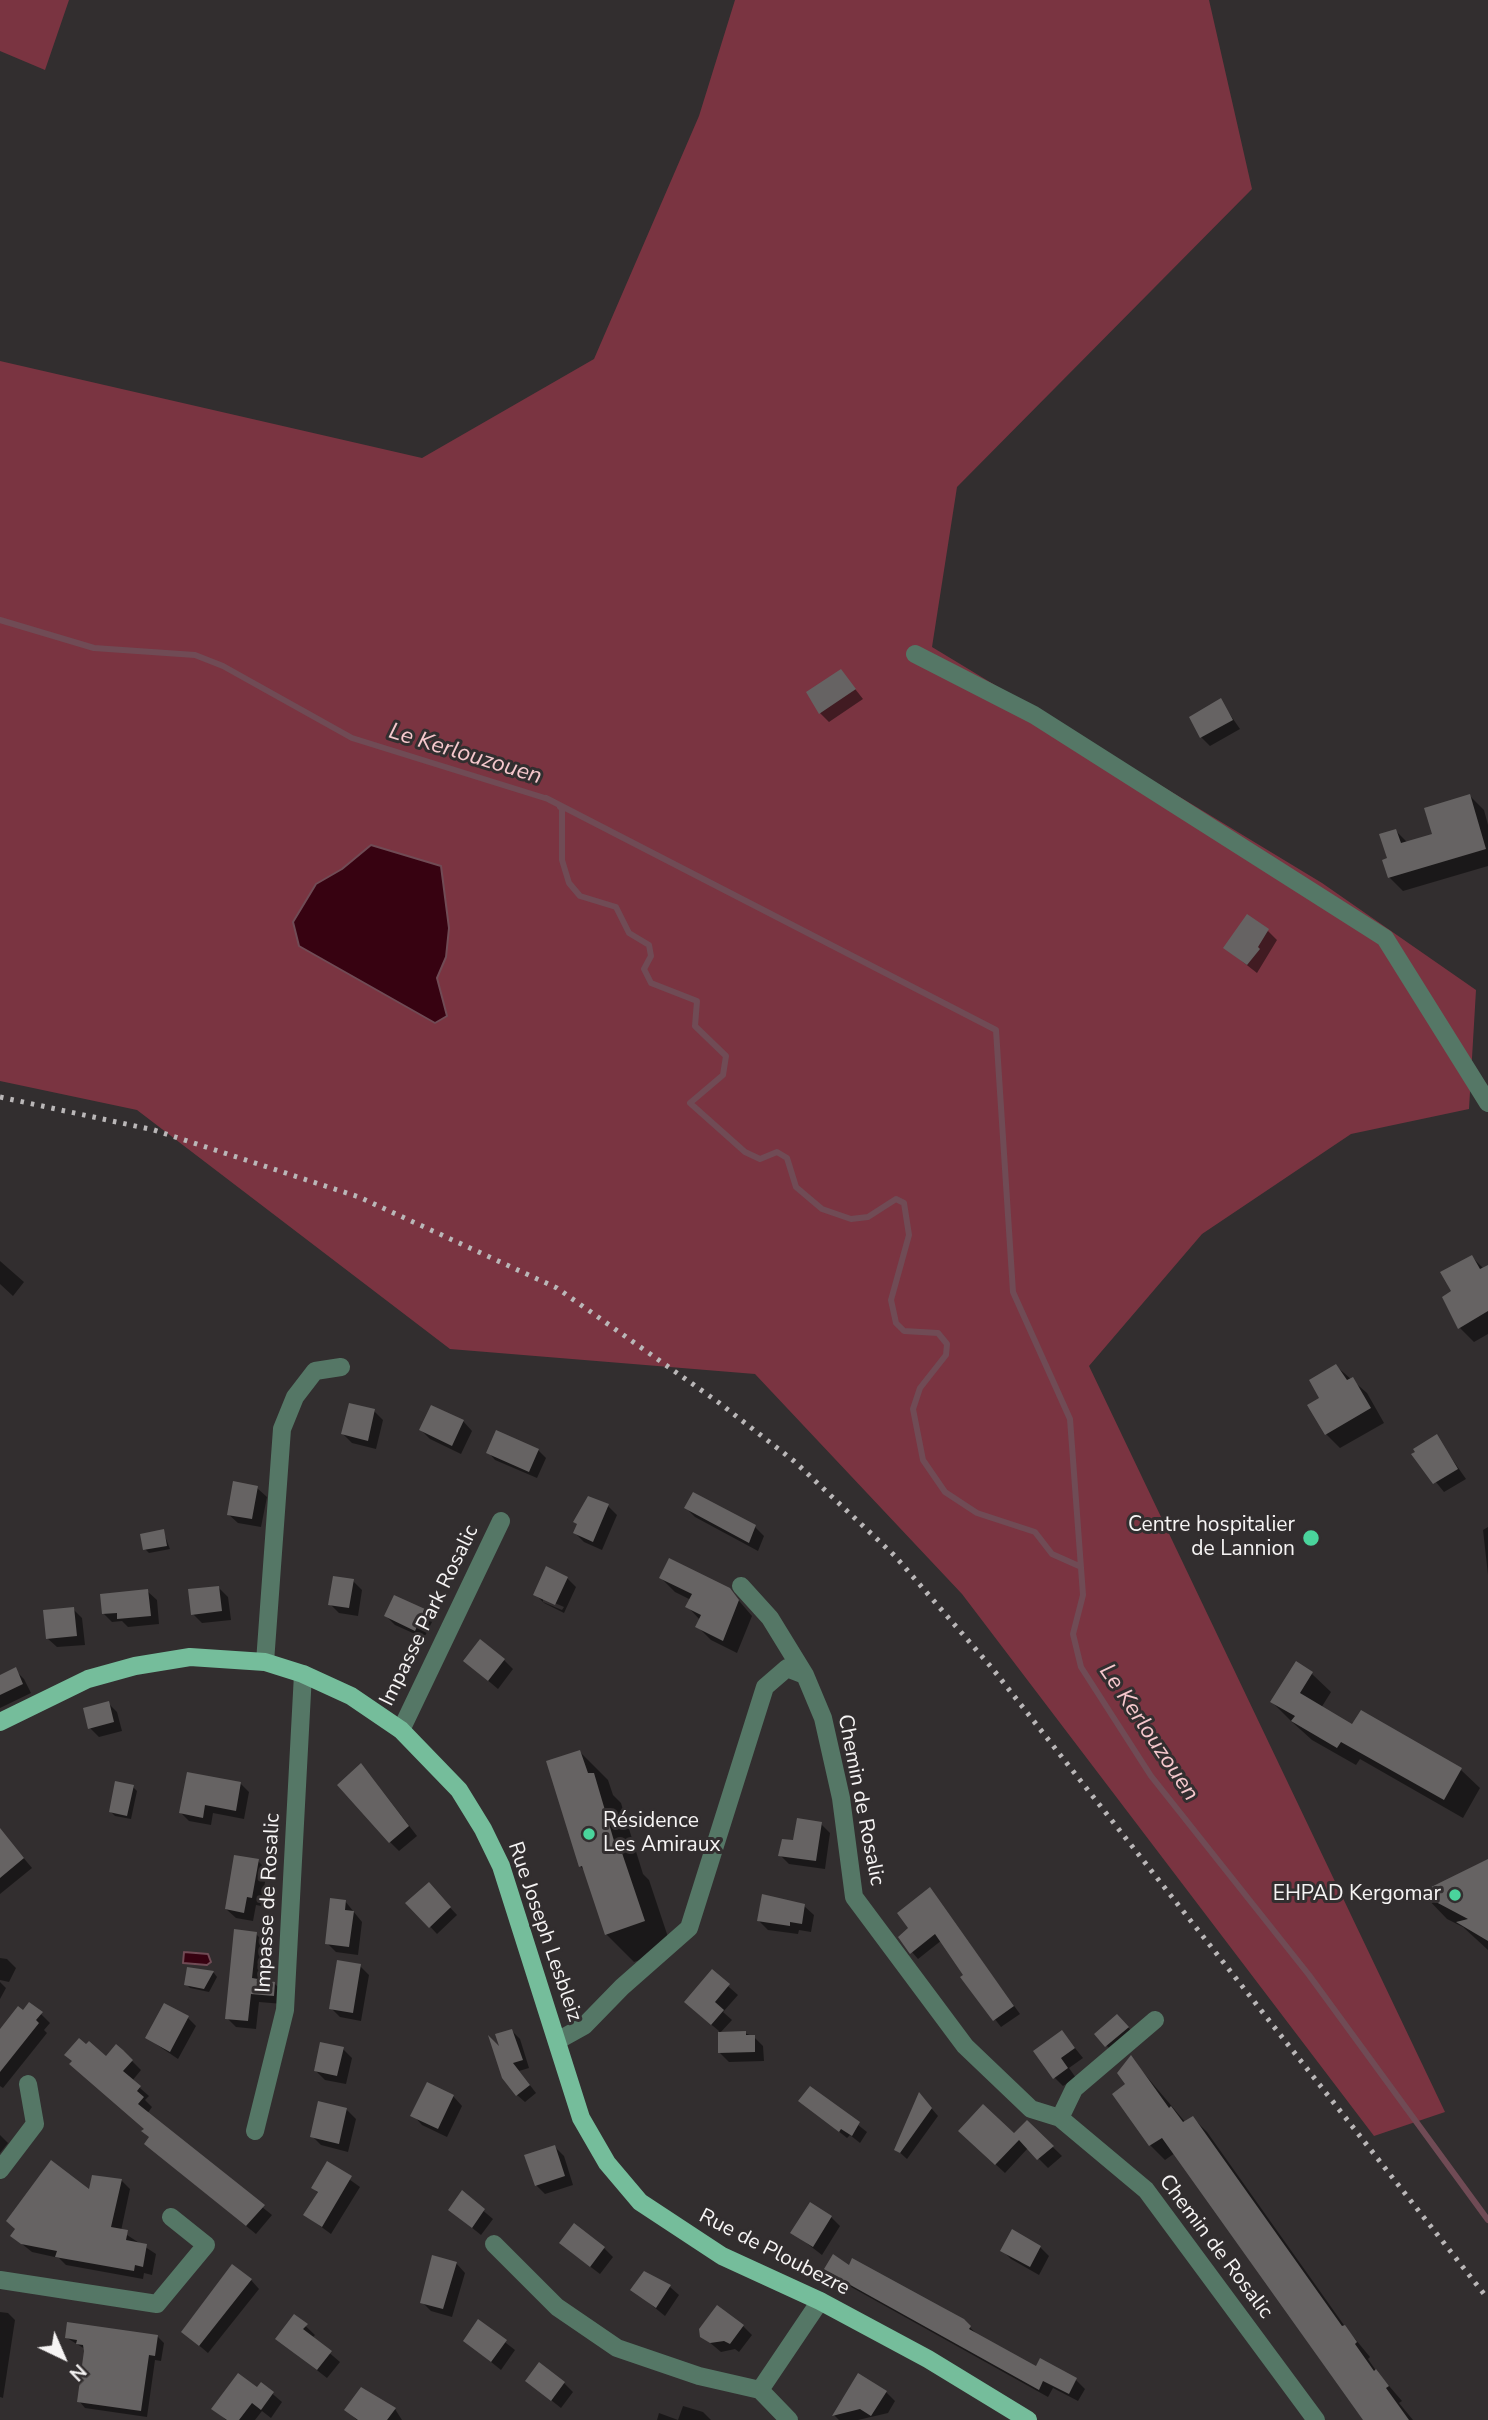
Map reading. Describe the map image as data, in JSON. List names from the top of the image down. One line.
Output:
{"streets":{"main road":["Rue Joseph Lesbleiz","Rue de Ploubezre"],"street":["Impasse Park Rosalic","Chemin de Rosalic","Impasse de Rosalic"]},"crossings":[["Impasse Park Rosalic","Rue Joseph Lesbleiz"],["Impasse de Rosalic","Rue Joseph Lesbleiz"],["Rue Joseph Lesbleiz","Rue de Ploubezre"]],"water":["Le Kerlouzouen"],"places":["Centre hospitalier de Lannion","Résidence Les Amiraux","EHPAD Kergomar"],"north":"bottom right"}
